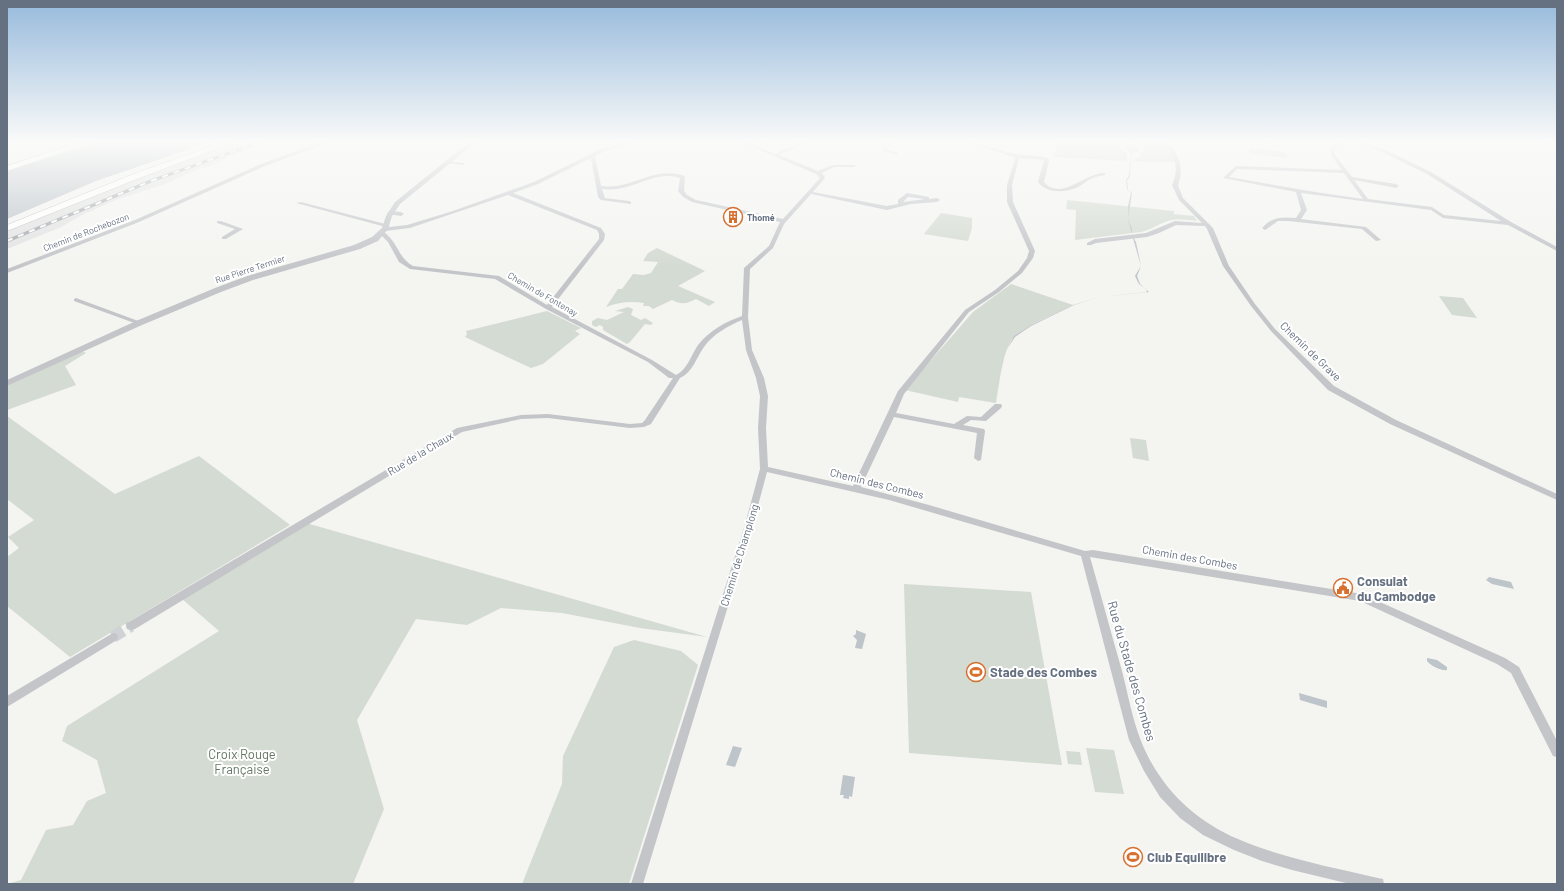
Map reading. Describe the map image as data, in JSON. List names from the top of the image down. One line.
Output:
{"streets":{"street":["Chemin de Rochebozon","Rue Pierre Termier","Chemin de Fontenay","Chemin de Grave","Rue de la Chaux","Chemin des Combes","Chemin de Champlong","Rue du Stade des Combes"]},"crossings":[["Rue Pierre Termier","Chemin de Fontenay"],["Chemin de Fontenay","Rue de la Chaux"],["Rue de la Chaux","Chemin de Champlong"],["Chemin des Combes","Chemin de Champlong"],["Chemin des Combes","Rue du Stade des Combes"]],"parks":["Croix Rouge Française"],"places":{"building":["Thomé"],"public building":["Consulat du Cambodge"],"sports":["Stade des Combes","Club Equilibre"]}}
